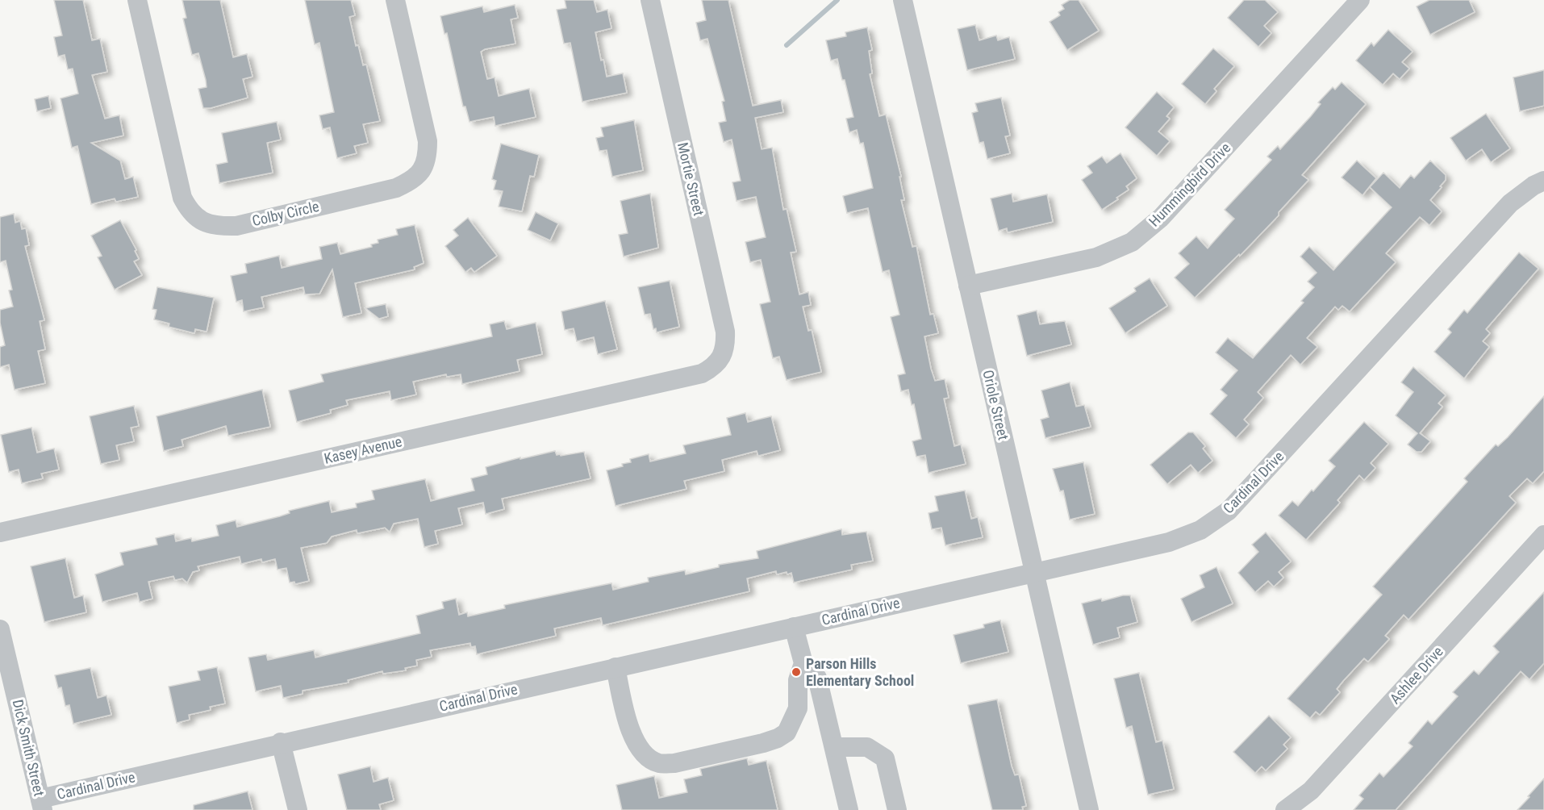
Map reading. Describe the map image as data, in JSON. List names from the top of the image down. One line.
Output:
{"streets":{"street":["Mortie Street","Hummingbird Drive","Colby Circle","Oriole Street","Kasey Avenue","Cardinal Drive","Ashlee Drive","Dick Smith Street"]},"crossings":[["Mortie Street","Kasey Avenue"],["Hummingbird Drive","Oriole Street"],["Oriole Street","Cardinal Drive"],["Cardinal Drive","Dick Smith Street"]],"places":["Parson Hills Elementary School"]}
